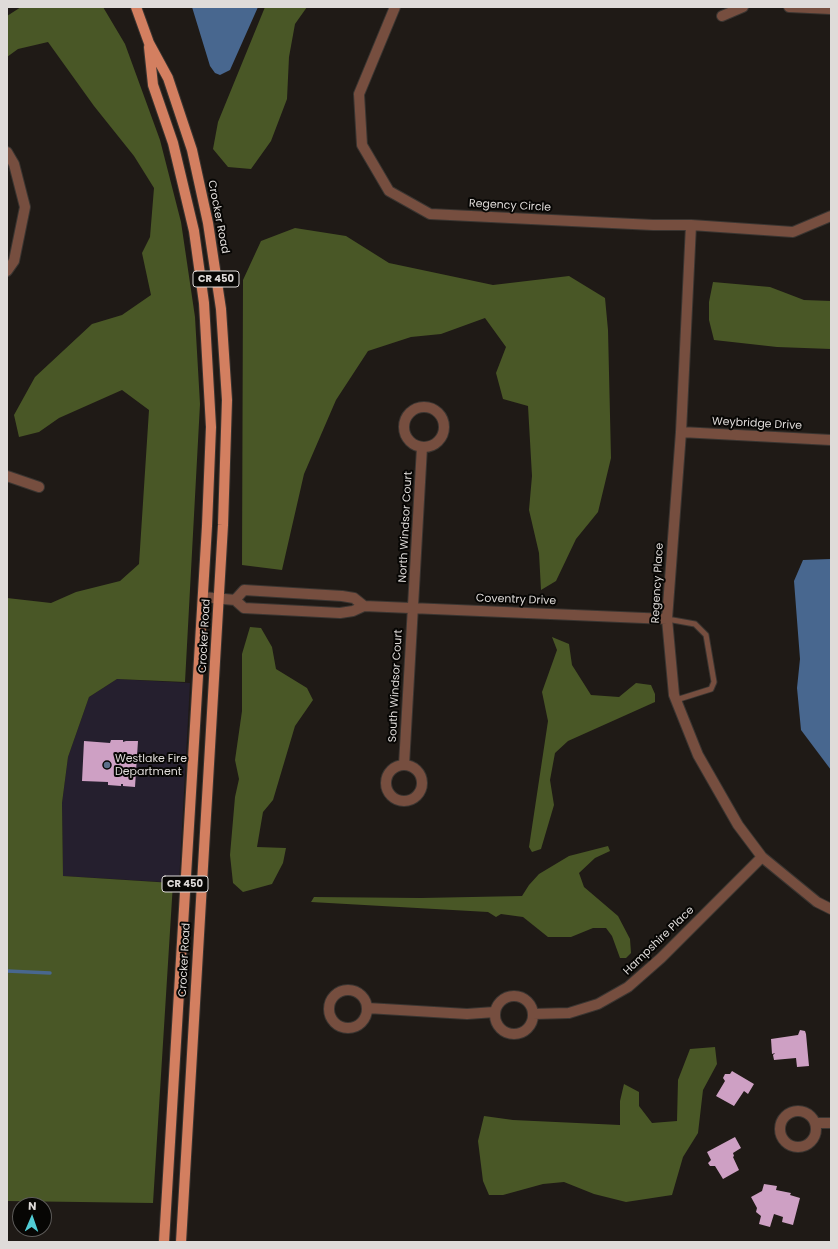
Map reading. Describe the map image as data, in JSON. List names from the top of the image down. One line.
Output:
{"streets":{"main road":["Crocker Road","CR 450"],"street":["Regency Circle","Weybridge Drive","North Windsor Court","Regency Place","Coventry Drive","South Windsor Court","Hampshire Place"]},"crossings":[["Regency Circle","Regency Place"],["Crocker Road","Coventry Drive"],["Weybridge Drive","Regency Place"],["North Windsor Court","Coventry Drive"],["North Windsor Court","South Windsor Court"],["Regency Place","Coventry Drive"],["Regency Place","Hampshire Place"],["Coventry Drive","South Windsor Court"]],"places":["Westlake Fire Department"],"north":"top"}
